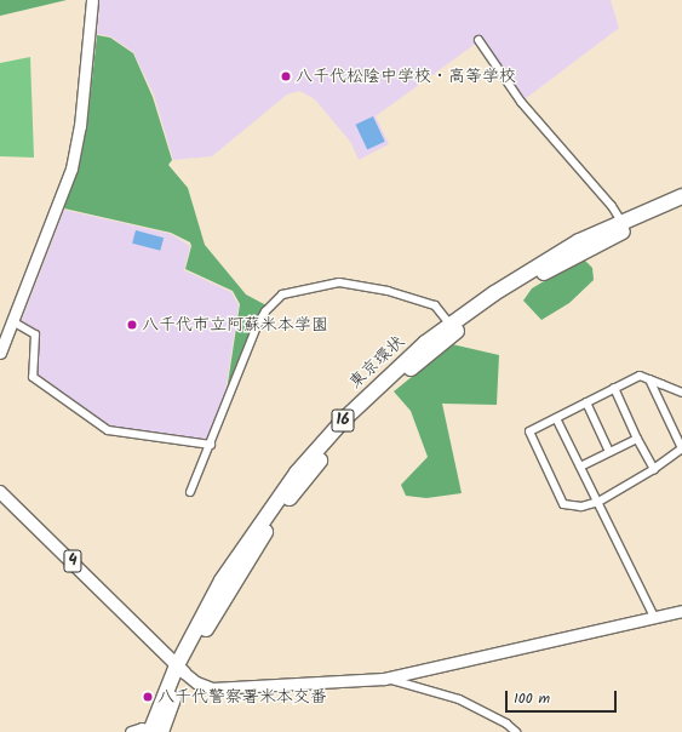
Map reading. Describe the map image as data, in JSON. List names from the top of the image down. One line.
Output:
{"streets":{"highway":["東京環状","16"],"main road":["4"]},"crossings":[["東京環状","4"]],"places":["八千代松陰中学校・高等学校","八千代市立阿蘇米本学園","八千代警察署米本交番"],"scale_bar":"100 m"}
